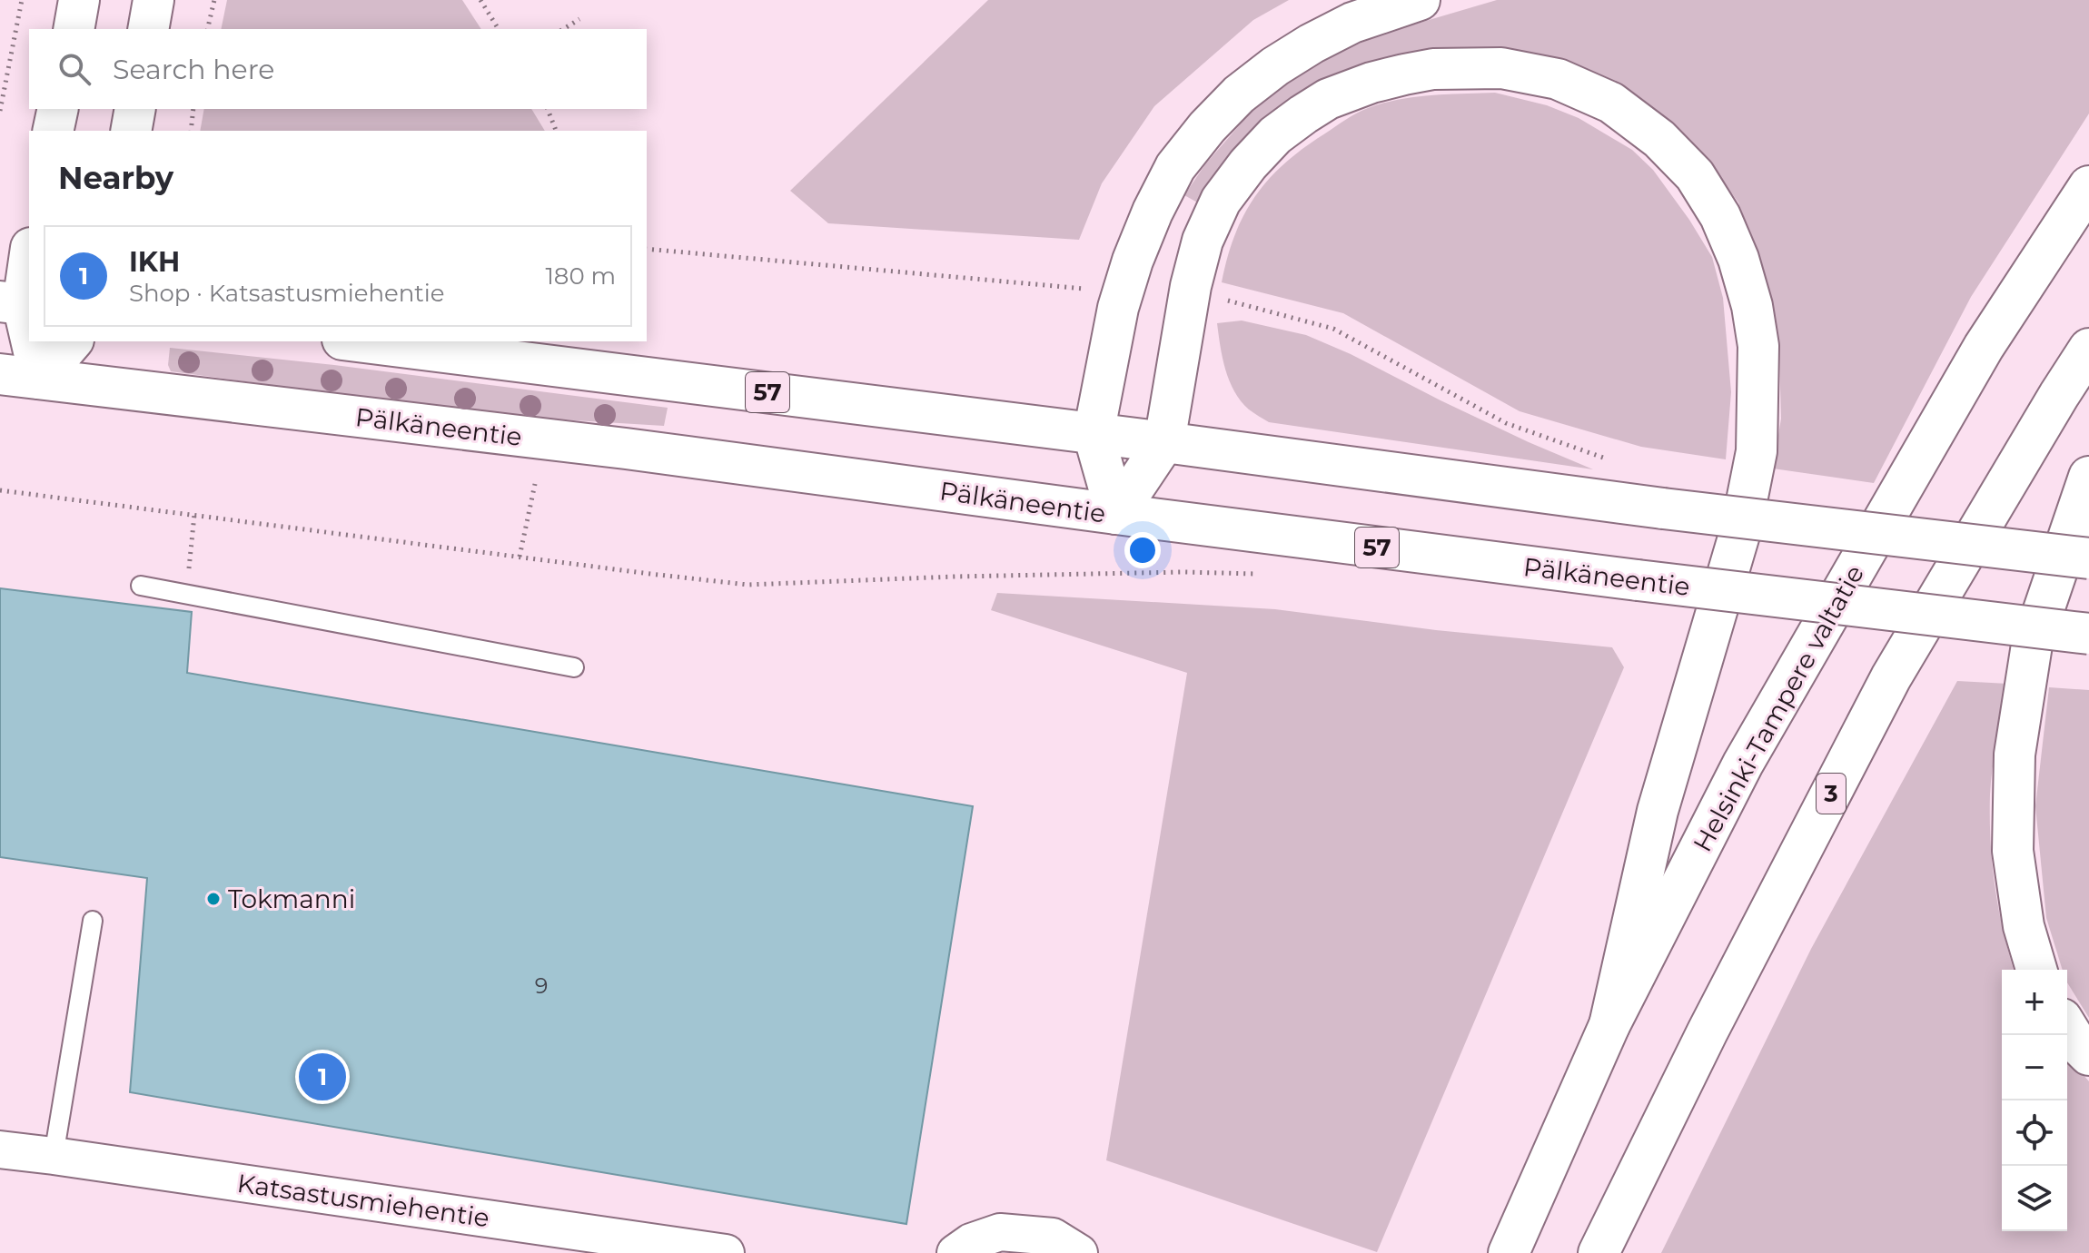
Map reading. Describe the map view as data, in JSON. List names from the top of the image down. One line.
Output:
{"streets":{"main road":["57","Pälkäneentie","Helsinki-Tampere valtatie","3"],"street":["Katsastusmiehentie"]},"places":["Tokmanni"],"house_numbers":["9"],"page":{"search":"Search here","heading":"Nearby","list":[{"mark":"1","name":"IKH","note":"Shop · Katsastusmiehentie","value":"180 m"}],"map_buttons":["+","−"],"pins":"1"}}
